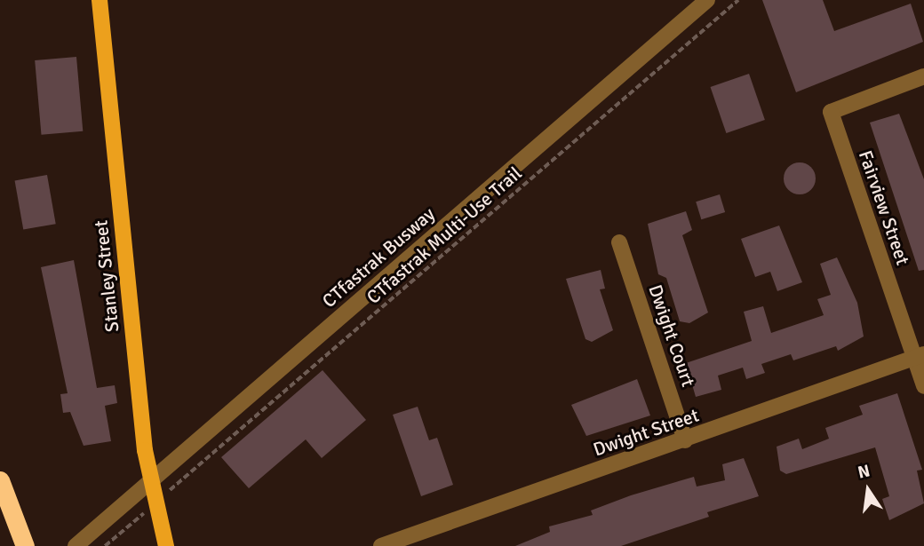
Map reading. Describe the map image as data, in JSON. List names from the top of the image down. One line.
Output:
{"streets":{"main road":["Stanley Street"],"street":["Fairview Street","CTfastrak Busway","Dwight Court","Dwight Street"],"path":["CTfastrak Multi-Use Trail"]},"crossings":[["Fairview Street","Dwight Street"],["CTfastrak Busway","Stanley Street"],["Dwight Court","Dwight Street"]],"north":"top"}
